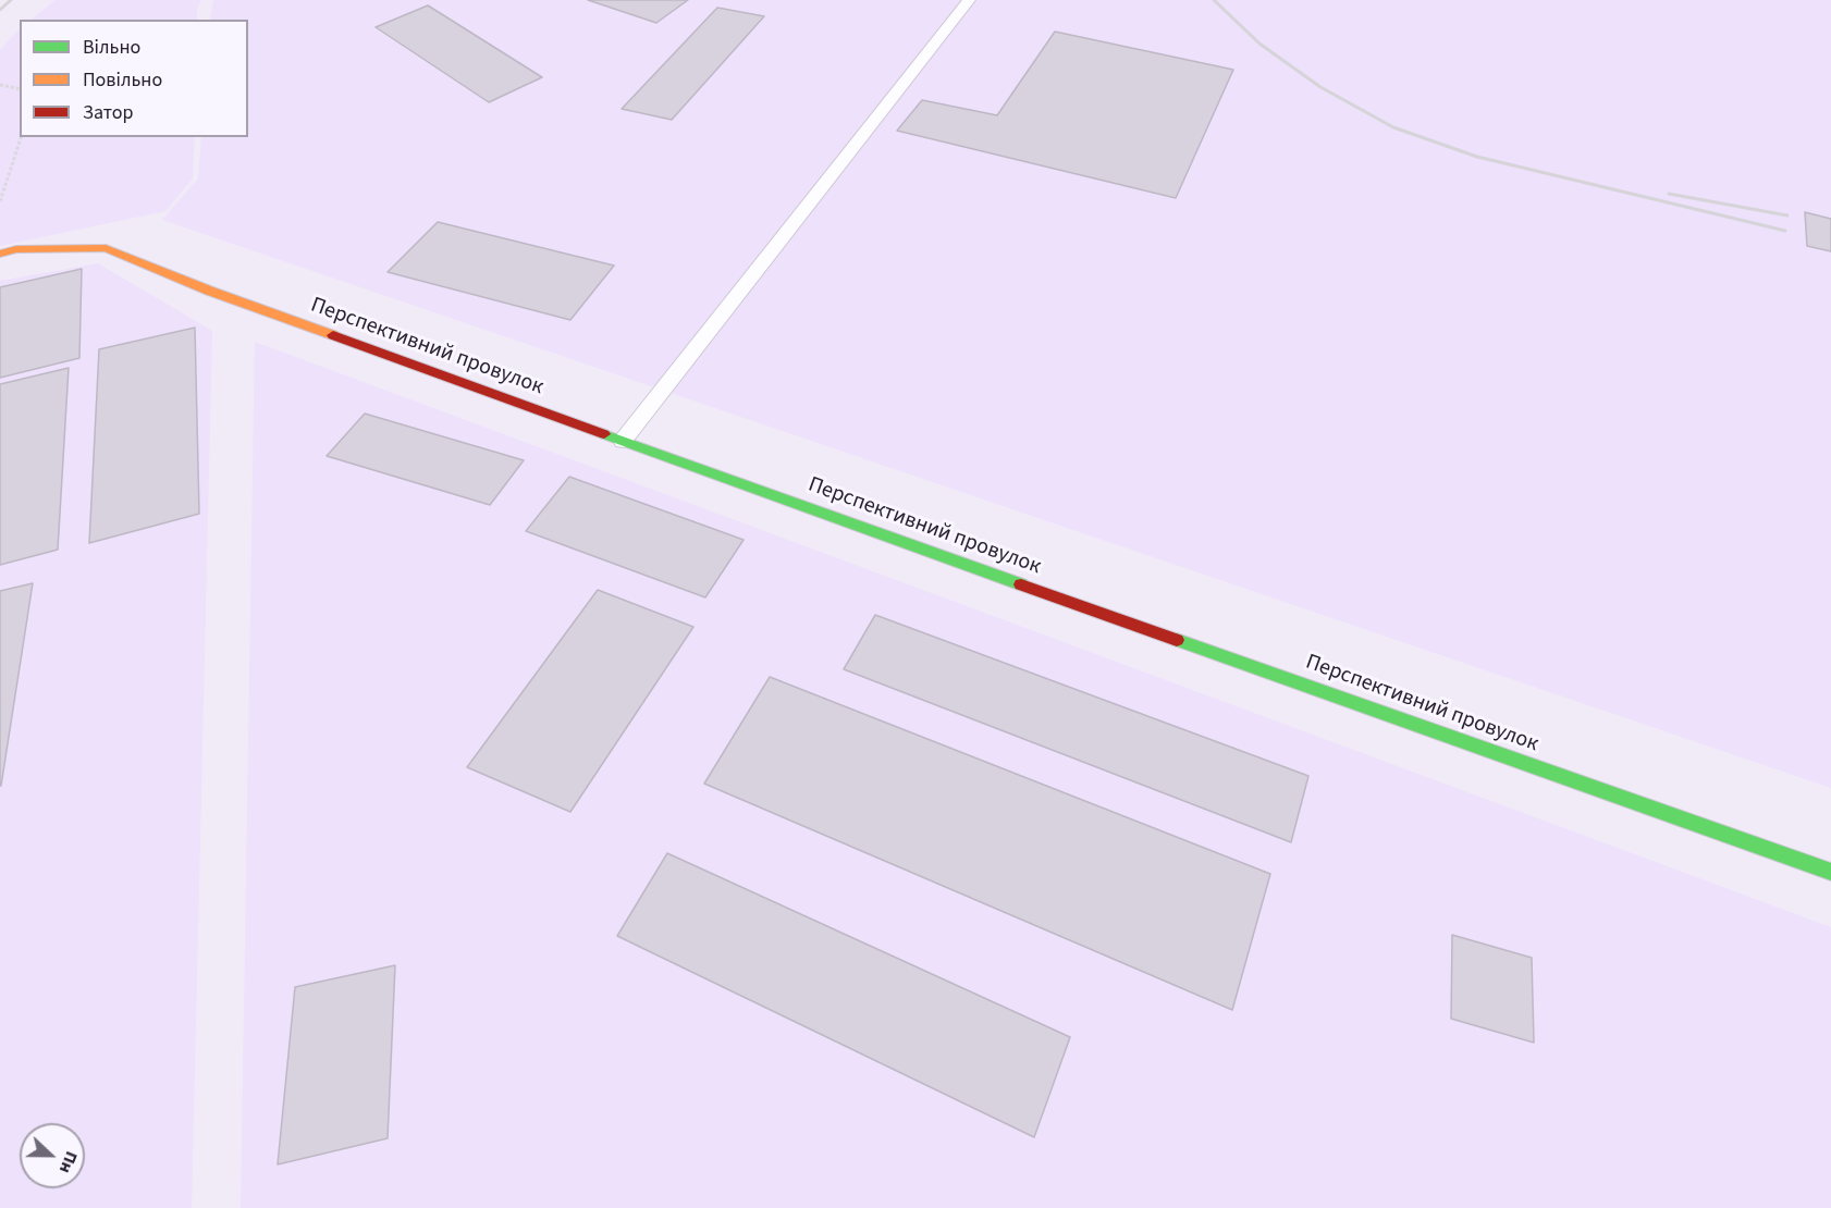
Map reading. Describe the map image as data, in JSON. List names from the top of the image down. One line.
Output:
{"streets":{"street":["Перспективний провулок"]},"legend":["Вільно","Повільно","Затор"],"north":"right"}
